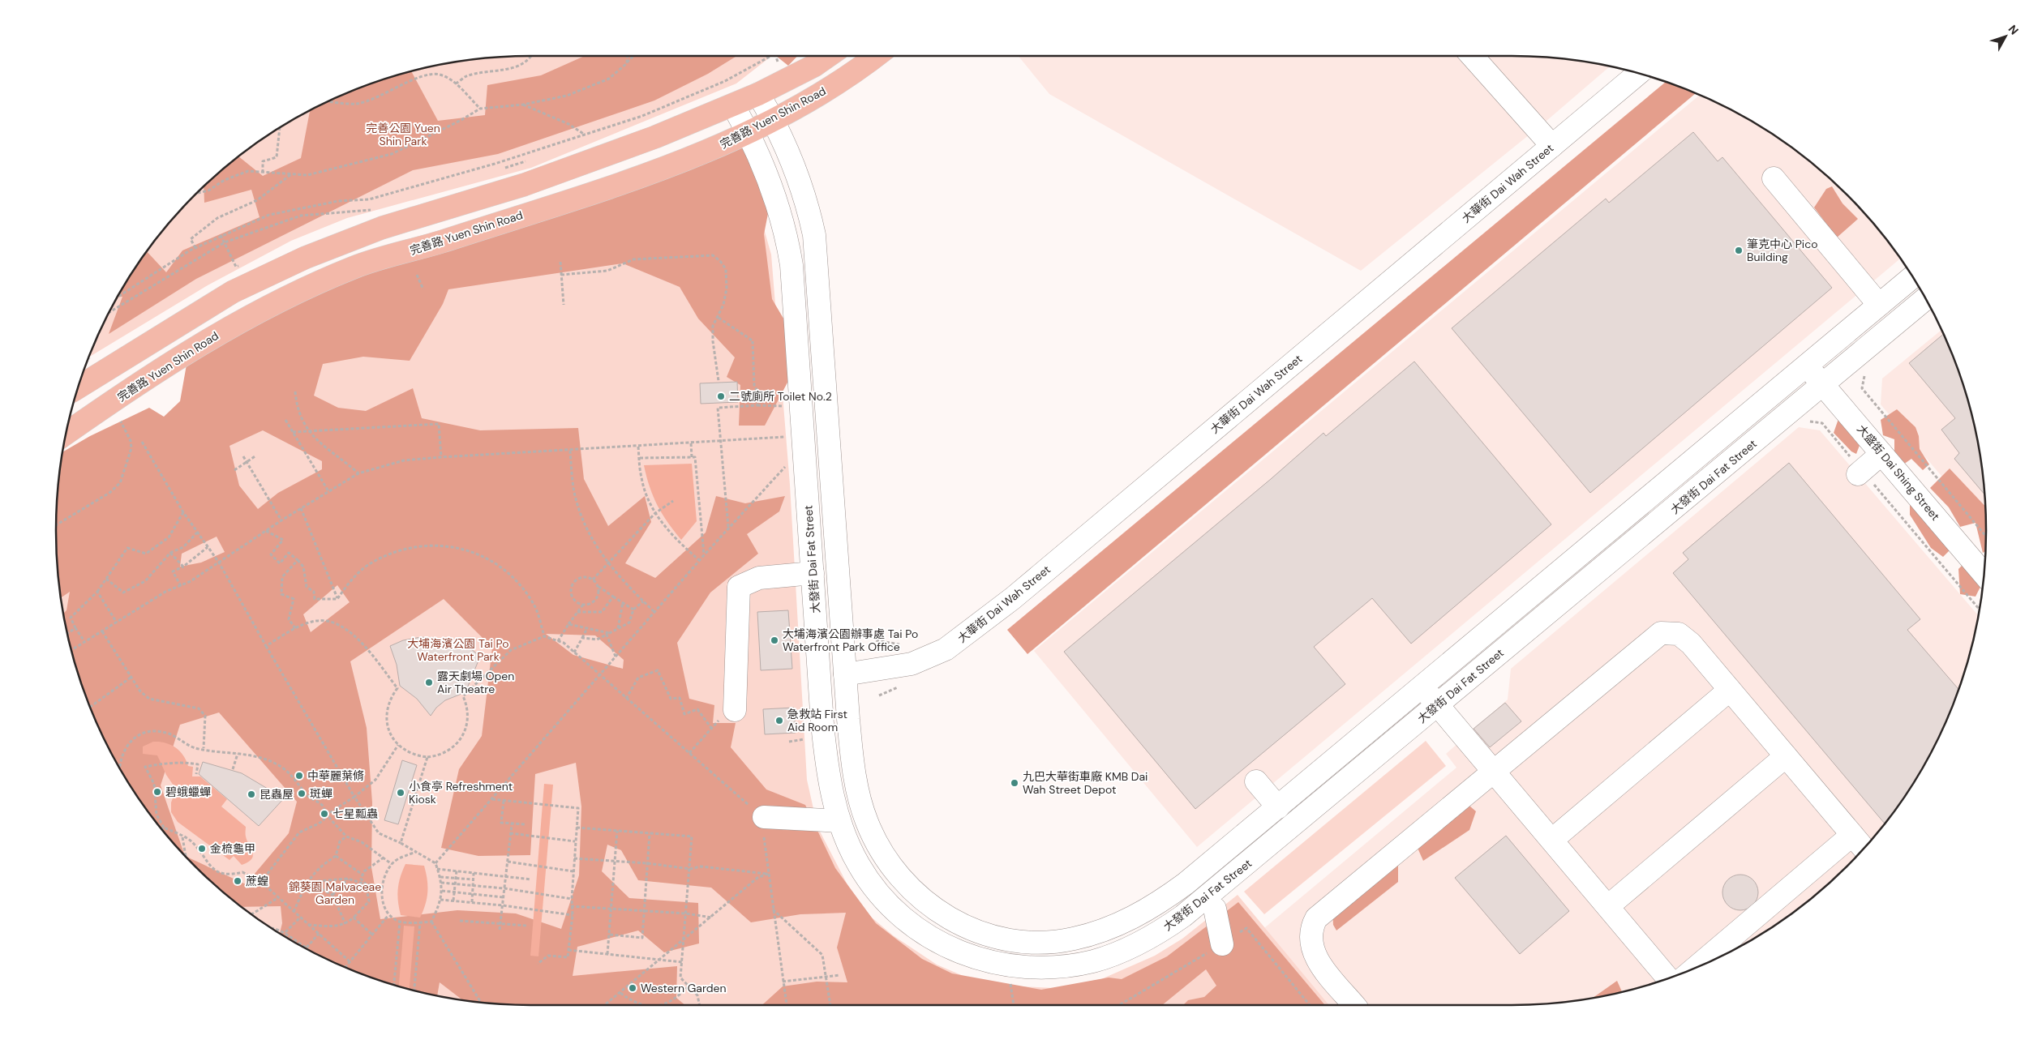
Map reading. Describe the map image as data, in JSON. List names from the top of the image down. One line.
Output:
{"streets":{"main road":["完善路 Yuen Shin Road"],"street":["大華街 Dai Wah Street","大盛街 Dai Shing Street","大發街 Dai Fat Street"]},"crossings":[["完善路 Yuen Shin Road","大發街 Dai Fat Street"],["大華街 Dai Wah Street","大發街 Dai Fat Street"],["大盛街 Dai Shing Street","大發街 Dai Fat Street"]],"parks":["完善公園 Yuen Shin Park","大埔海濱公園 Tai Po Waterfront Park","錦葵園 Malvaceae Garden"],"places":["筆克中心 Pico Building","二號廁所 Toilet No.2","大埔海濱公園辦事處 Tai Po Waterfront Park Office","露天劇場 Open Air Theatre","急救站 First Aid Room","中華麗葉脩","九巴大華街車廠 KMB Dai Wah Street Depot","碧蛾蠟蟬","小食亭 Refreshment Kiosk","斑蟬","昆蟲屋","七星瓢蟲","金梳龜甲","蔗蝗","Western Garden"],"north":"top right"}
